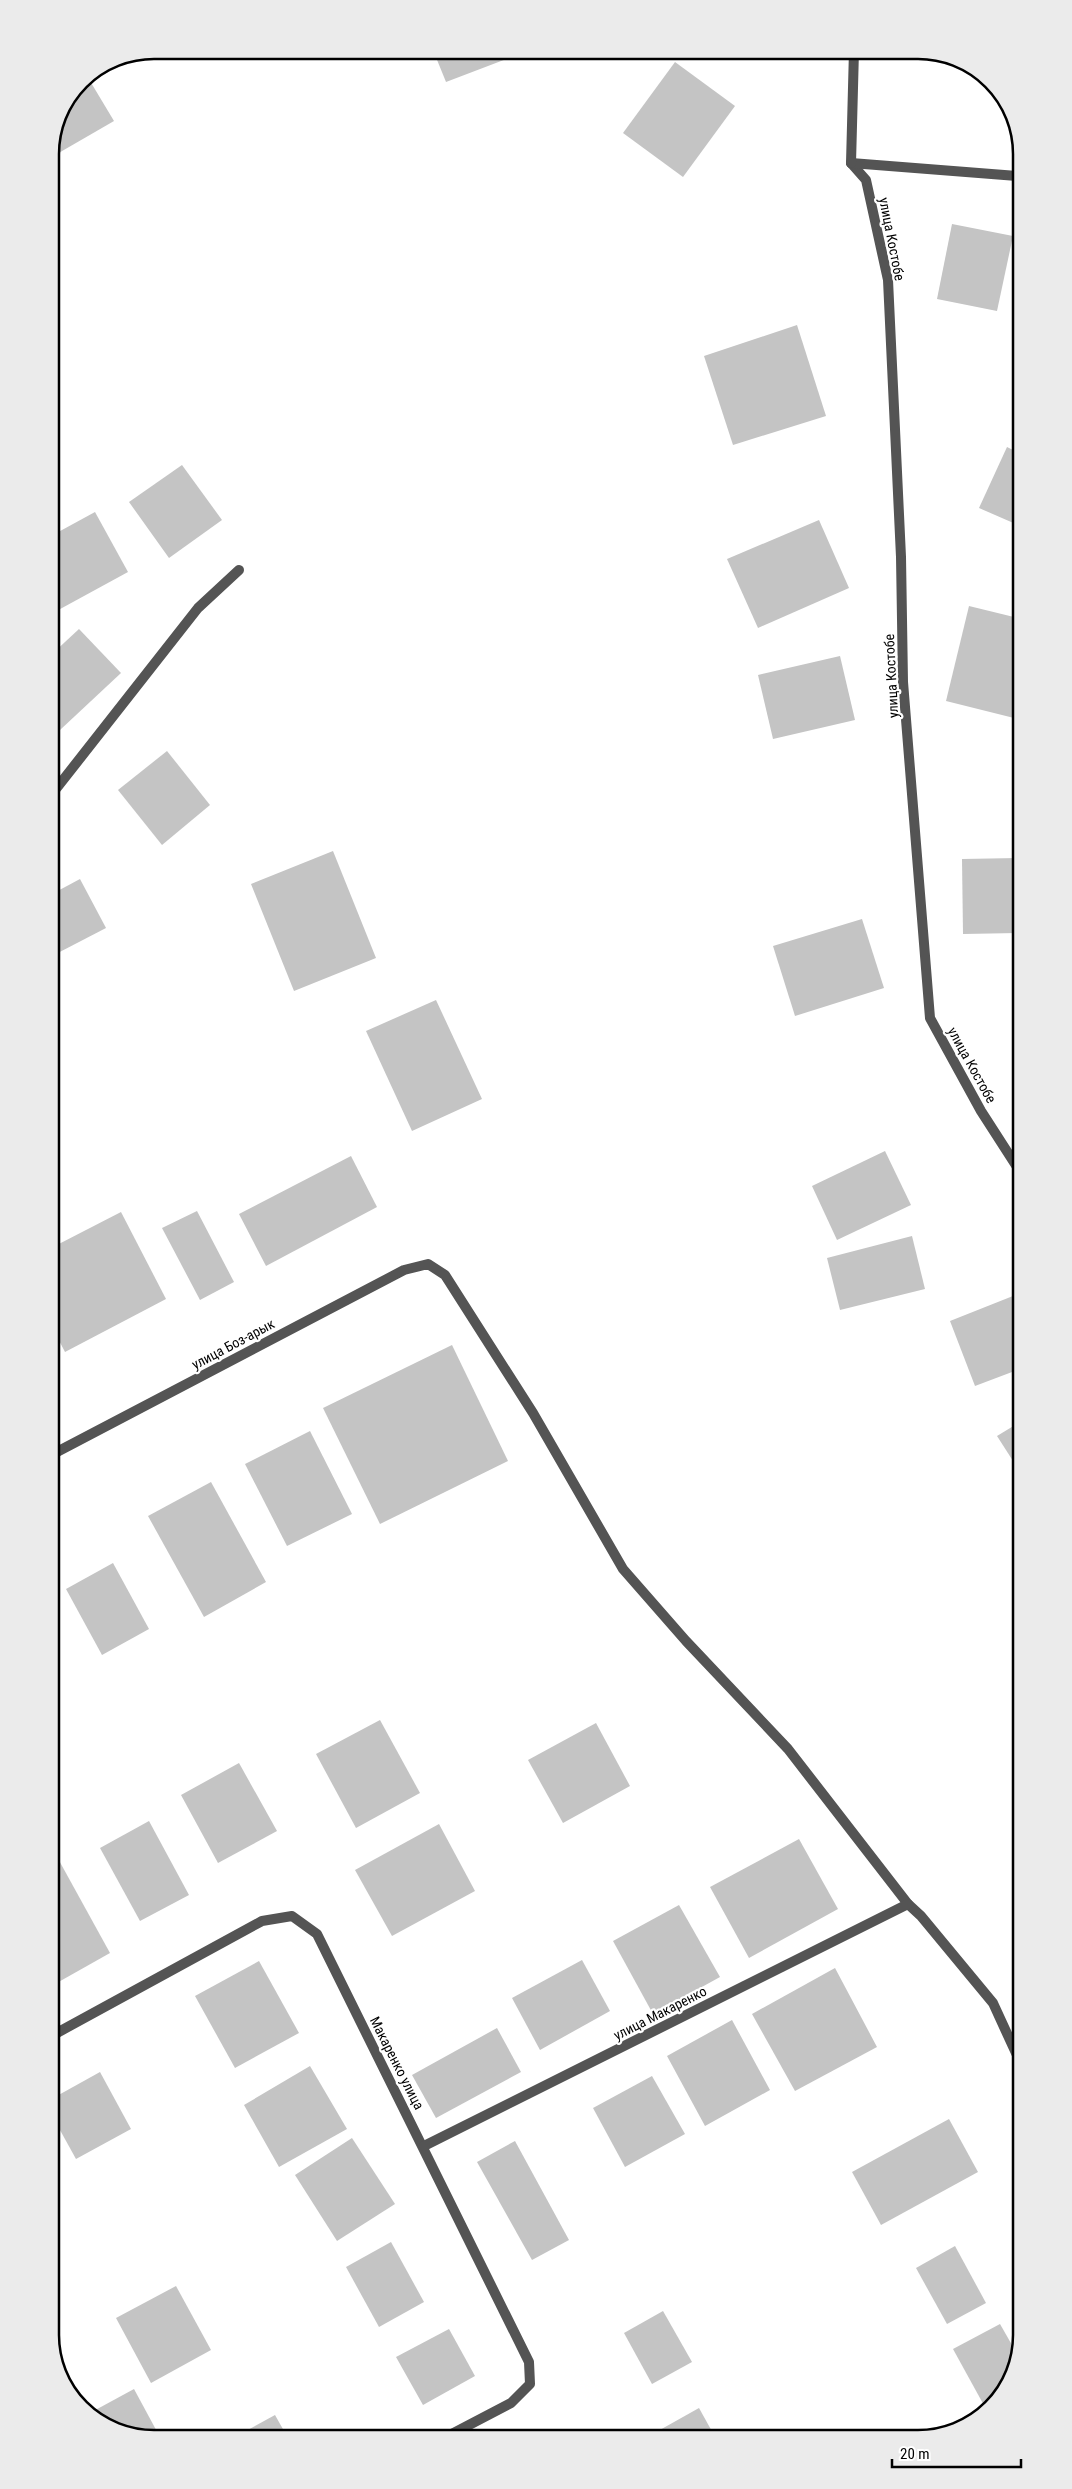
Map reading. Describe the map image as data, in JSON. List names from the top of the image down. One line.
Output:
{"streets":{"street":["улица Костобе","улица Боз-арык","улица Макаренко","Макаренко улица"]},"crossings":[["улица Боз-арык","улица Макаренко"],["улица Макаренко","Макаренко улица"]],"scale_bar":"20 m"}
